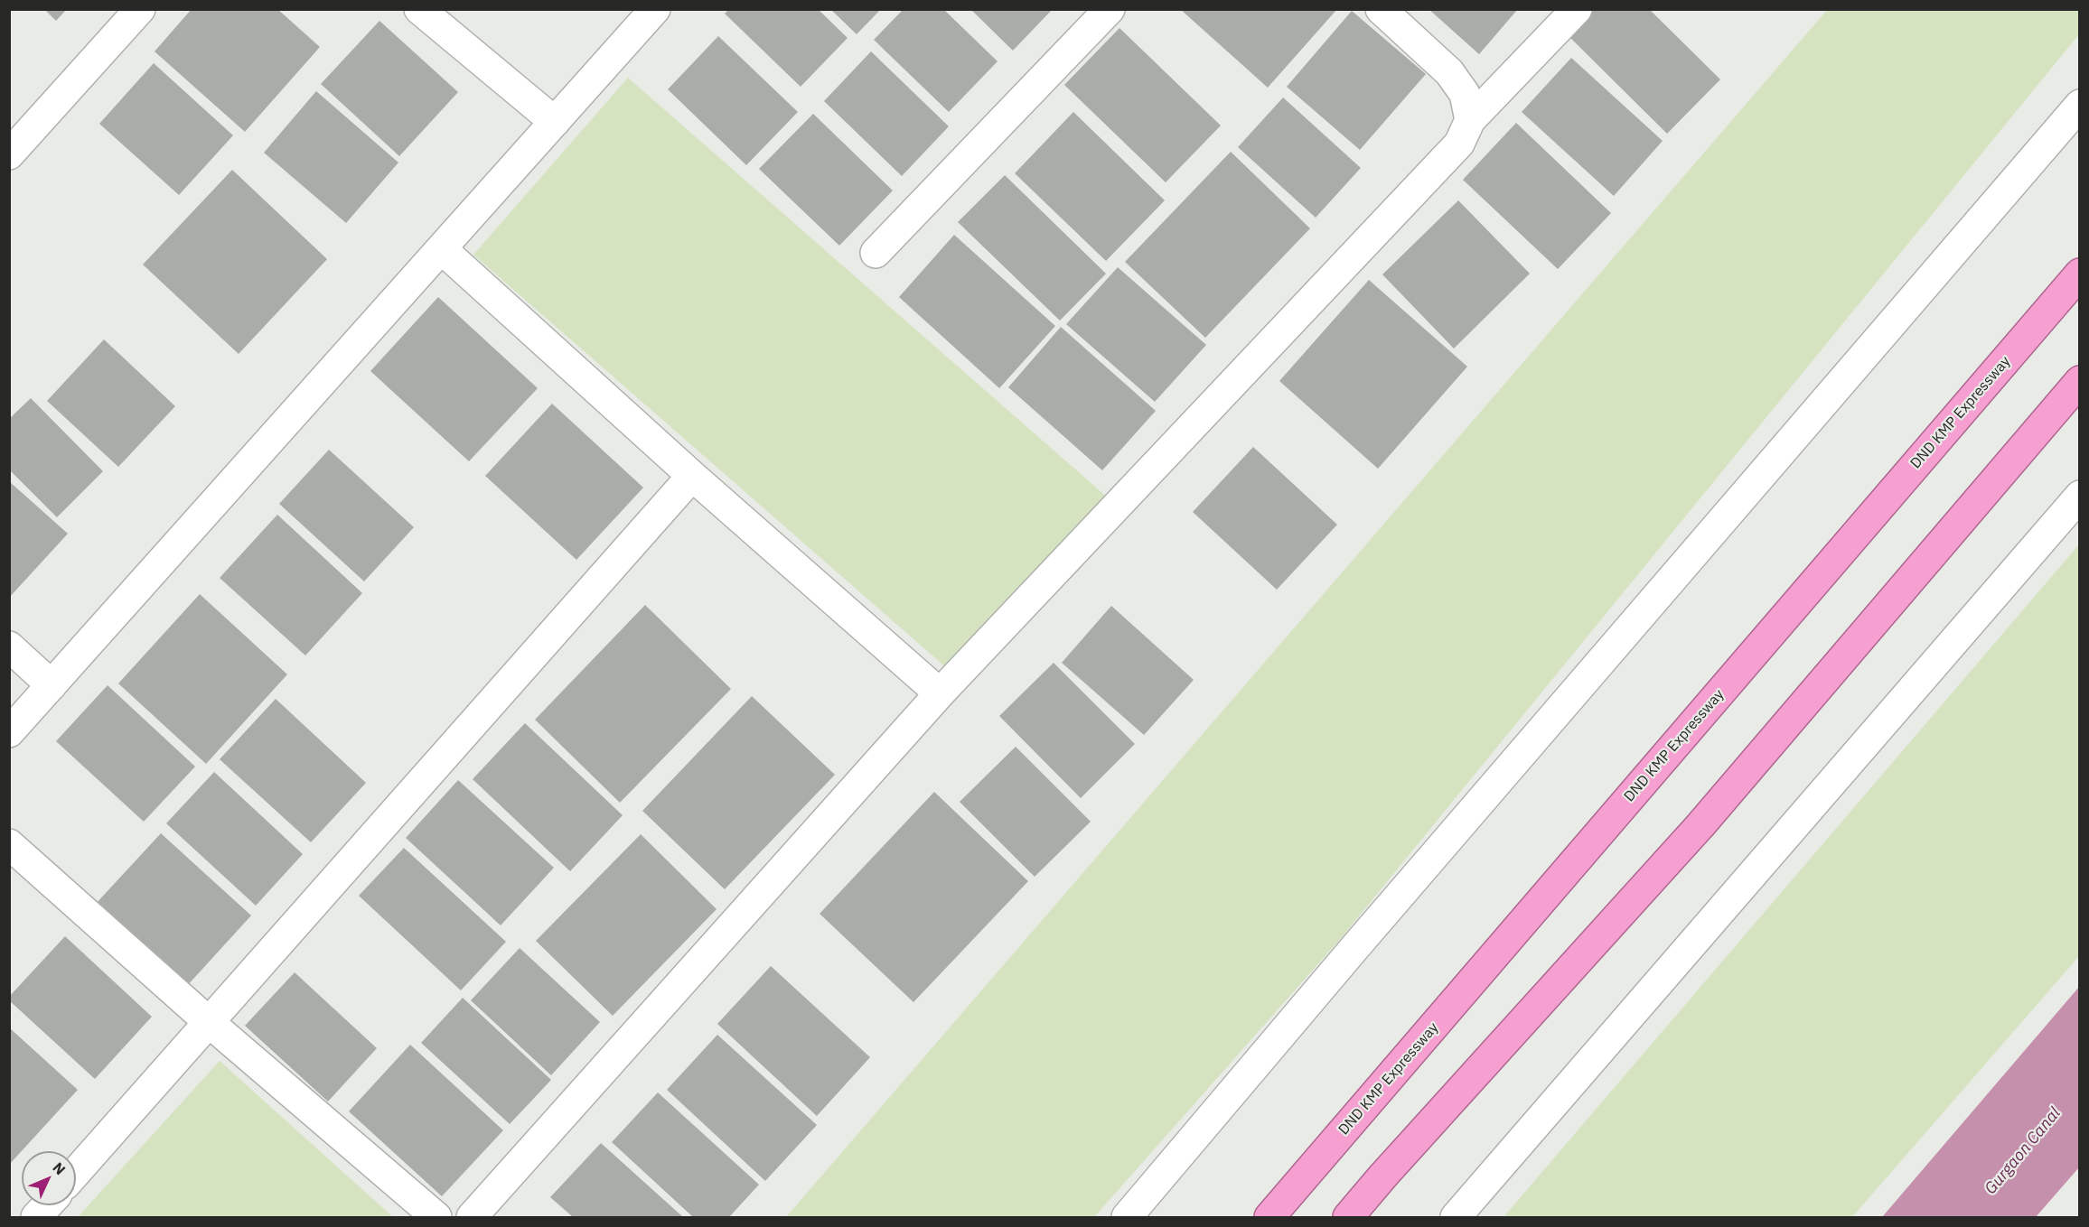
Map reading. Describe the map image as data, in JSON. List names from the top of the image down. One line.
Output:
{"streets":{"highway":["DND KMP Expressway"]},"water":["Gurgaon Canal"],"north":"top right"}
